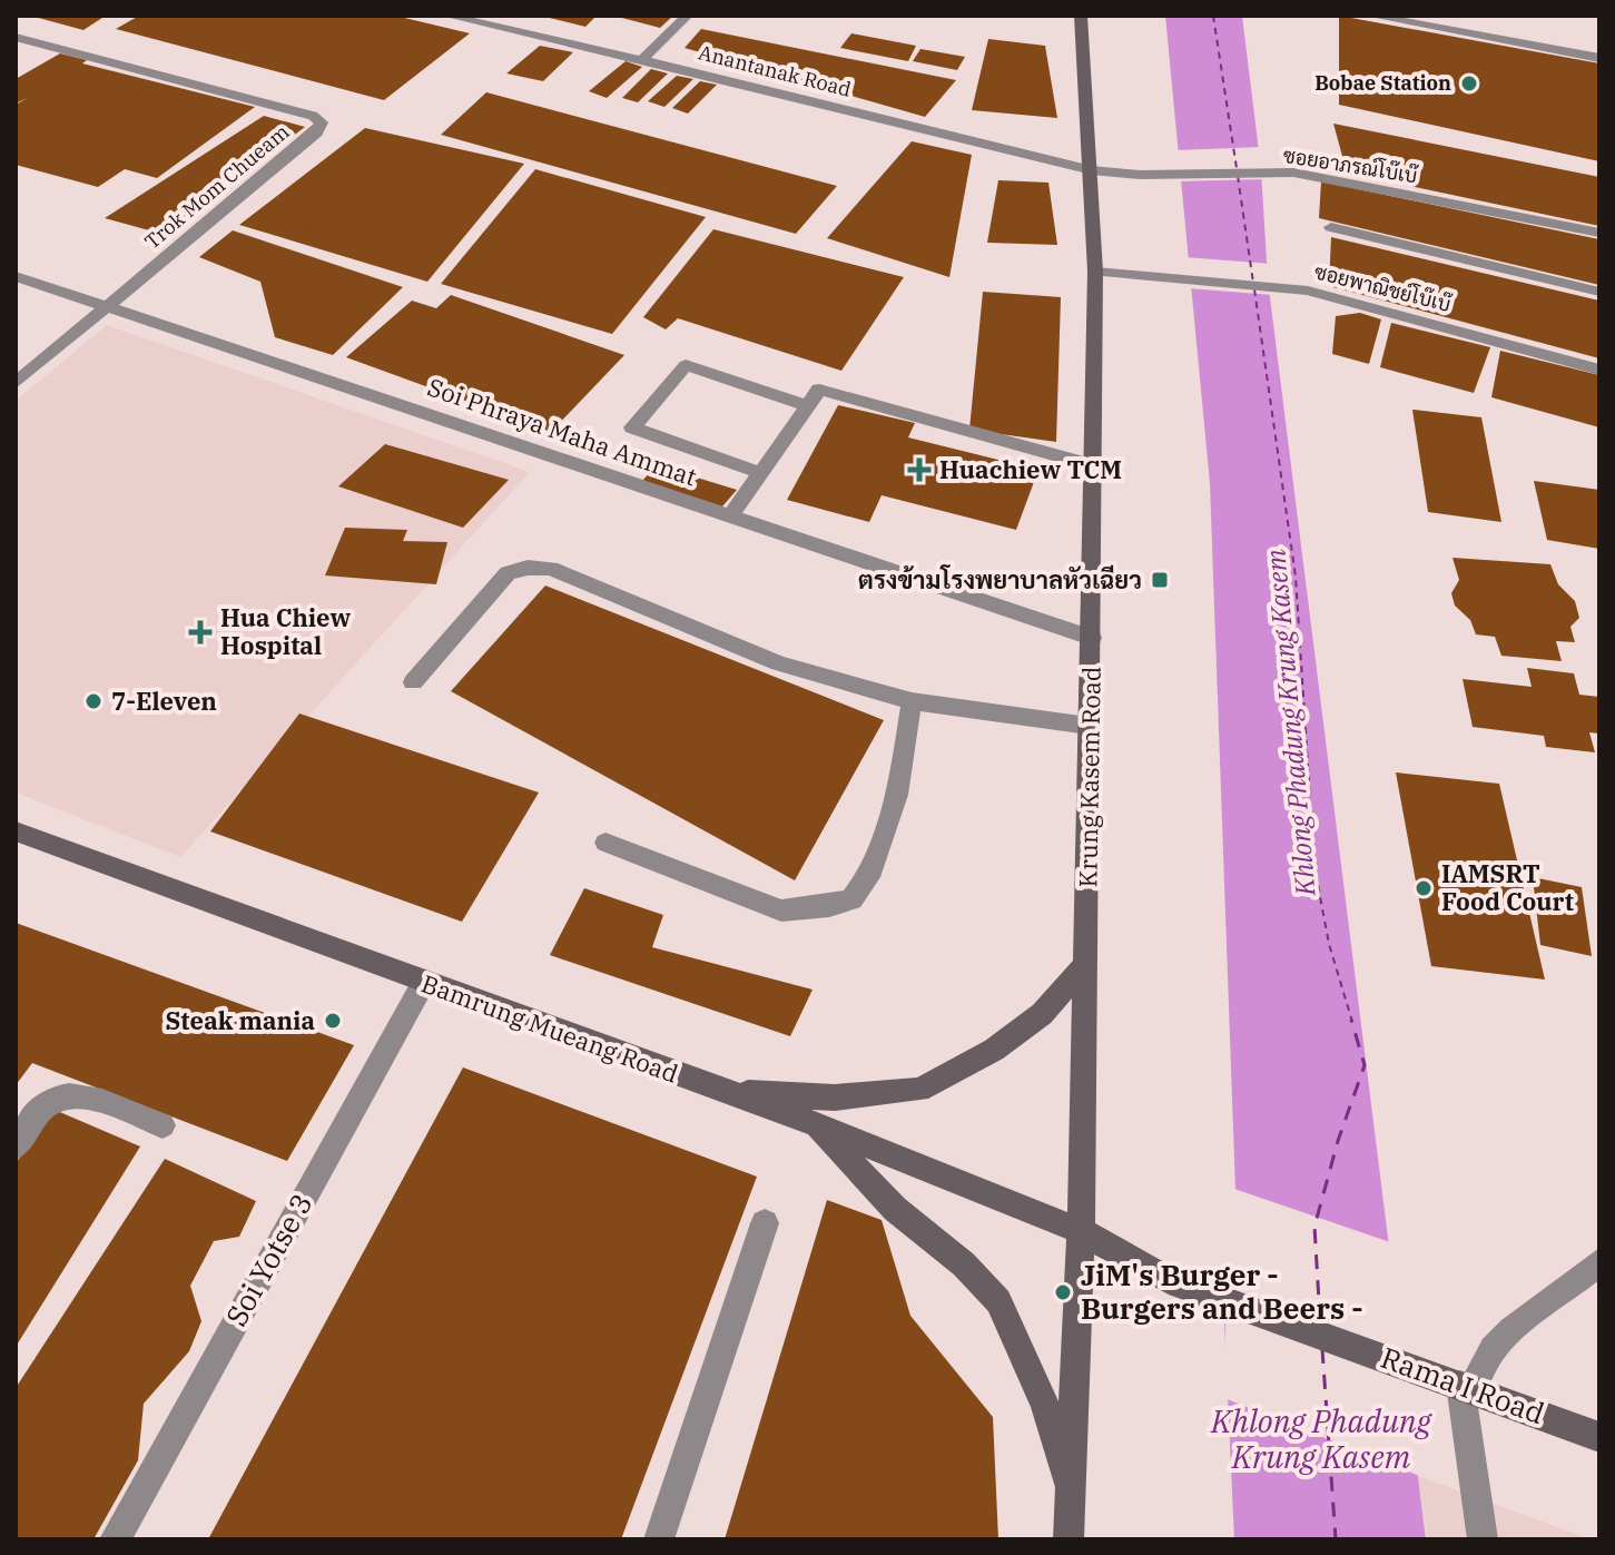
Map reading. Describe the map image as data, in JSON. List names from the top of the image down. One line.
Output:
{"streets":{"main road":["Krung Kasem Road","Bamrung Mueang Road","Rama I Road"],"street":["Anantanak Road","ซอยอาภรณ์โบ๊เบ๊","Trok Mom Chueam","ซอยพาณิชย์โบ๊เบ๊","Soi Phraya Maha Ammat","Soi Yotse 3"]},"crossings":[["Anantanak Road","ซอยอาภรณ์โบ๊เบ๊"],["Anantanak Road","Krung Kasem Road"],["ซอยอาภรณ์โบ๊เบ๊","Krung Kasem Road"],["Trok Mom Chueam","Soi Phraya Maha Ammat"],["ซอยพาณิชย์โบ๊เบ๊","Krung Kasem Road"],["Soi Phraya Maha Ammat","Krung Kasem Road"],["Krung Kasem Road","Bamrung Mueang Road"],["Krung Kasem Road","Rama I Road"],["Bamrung Mueang Road","Soi Yotse 3"],["Bamrung Mueang Road","Rama I Road"]],"water":["Khlong Phadung Krung Kasem"],"places":{"other":["Bobae Station","7-Eleven","IAMSRT Food Court","Steak mania","JiM's Burger - Burgers and Beers -"],"health":["Huachiew TCM","Hua Chiew Hospital"],"transit":["ตรงข้ามโรงพยาบาลหัวเฉียว"]}}
